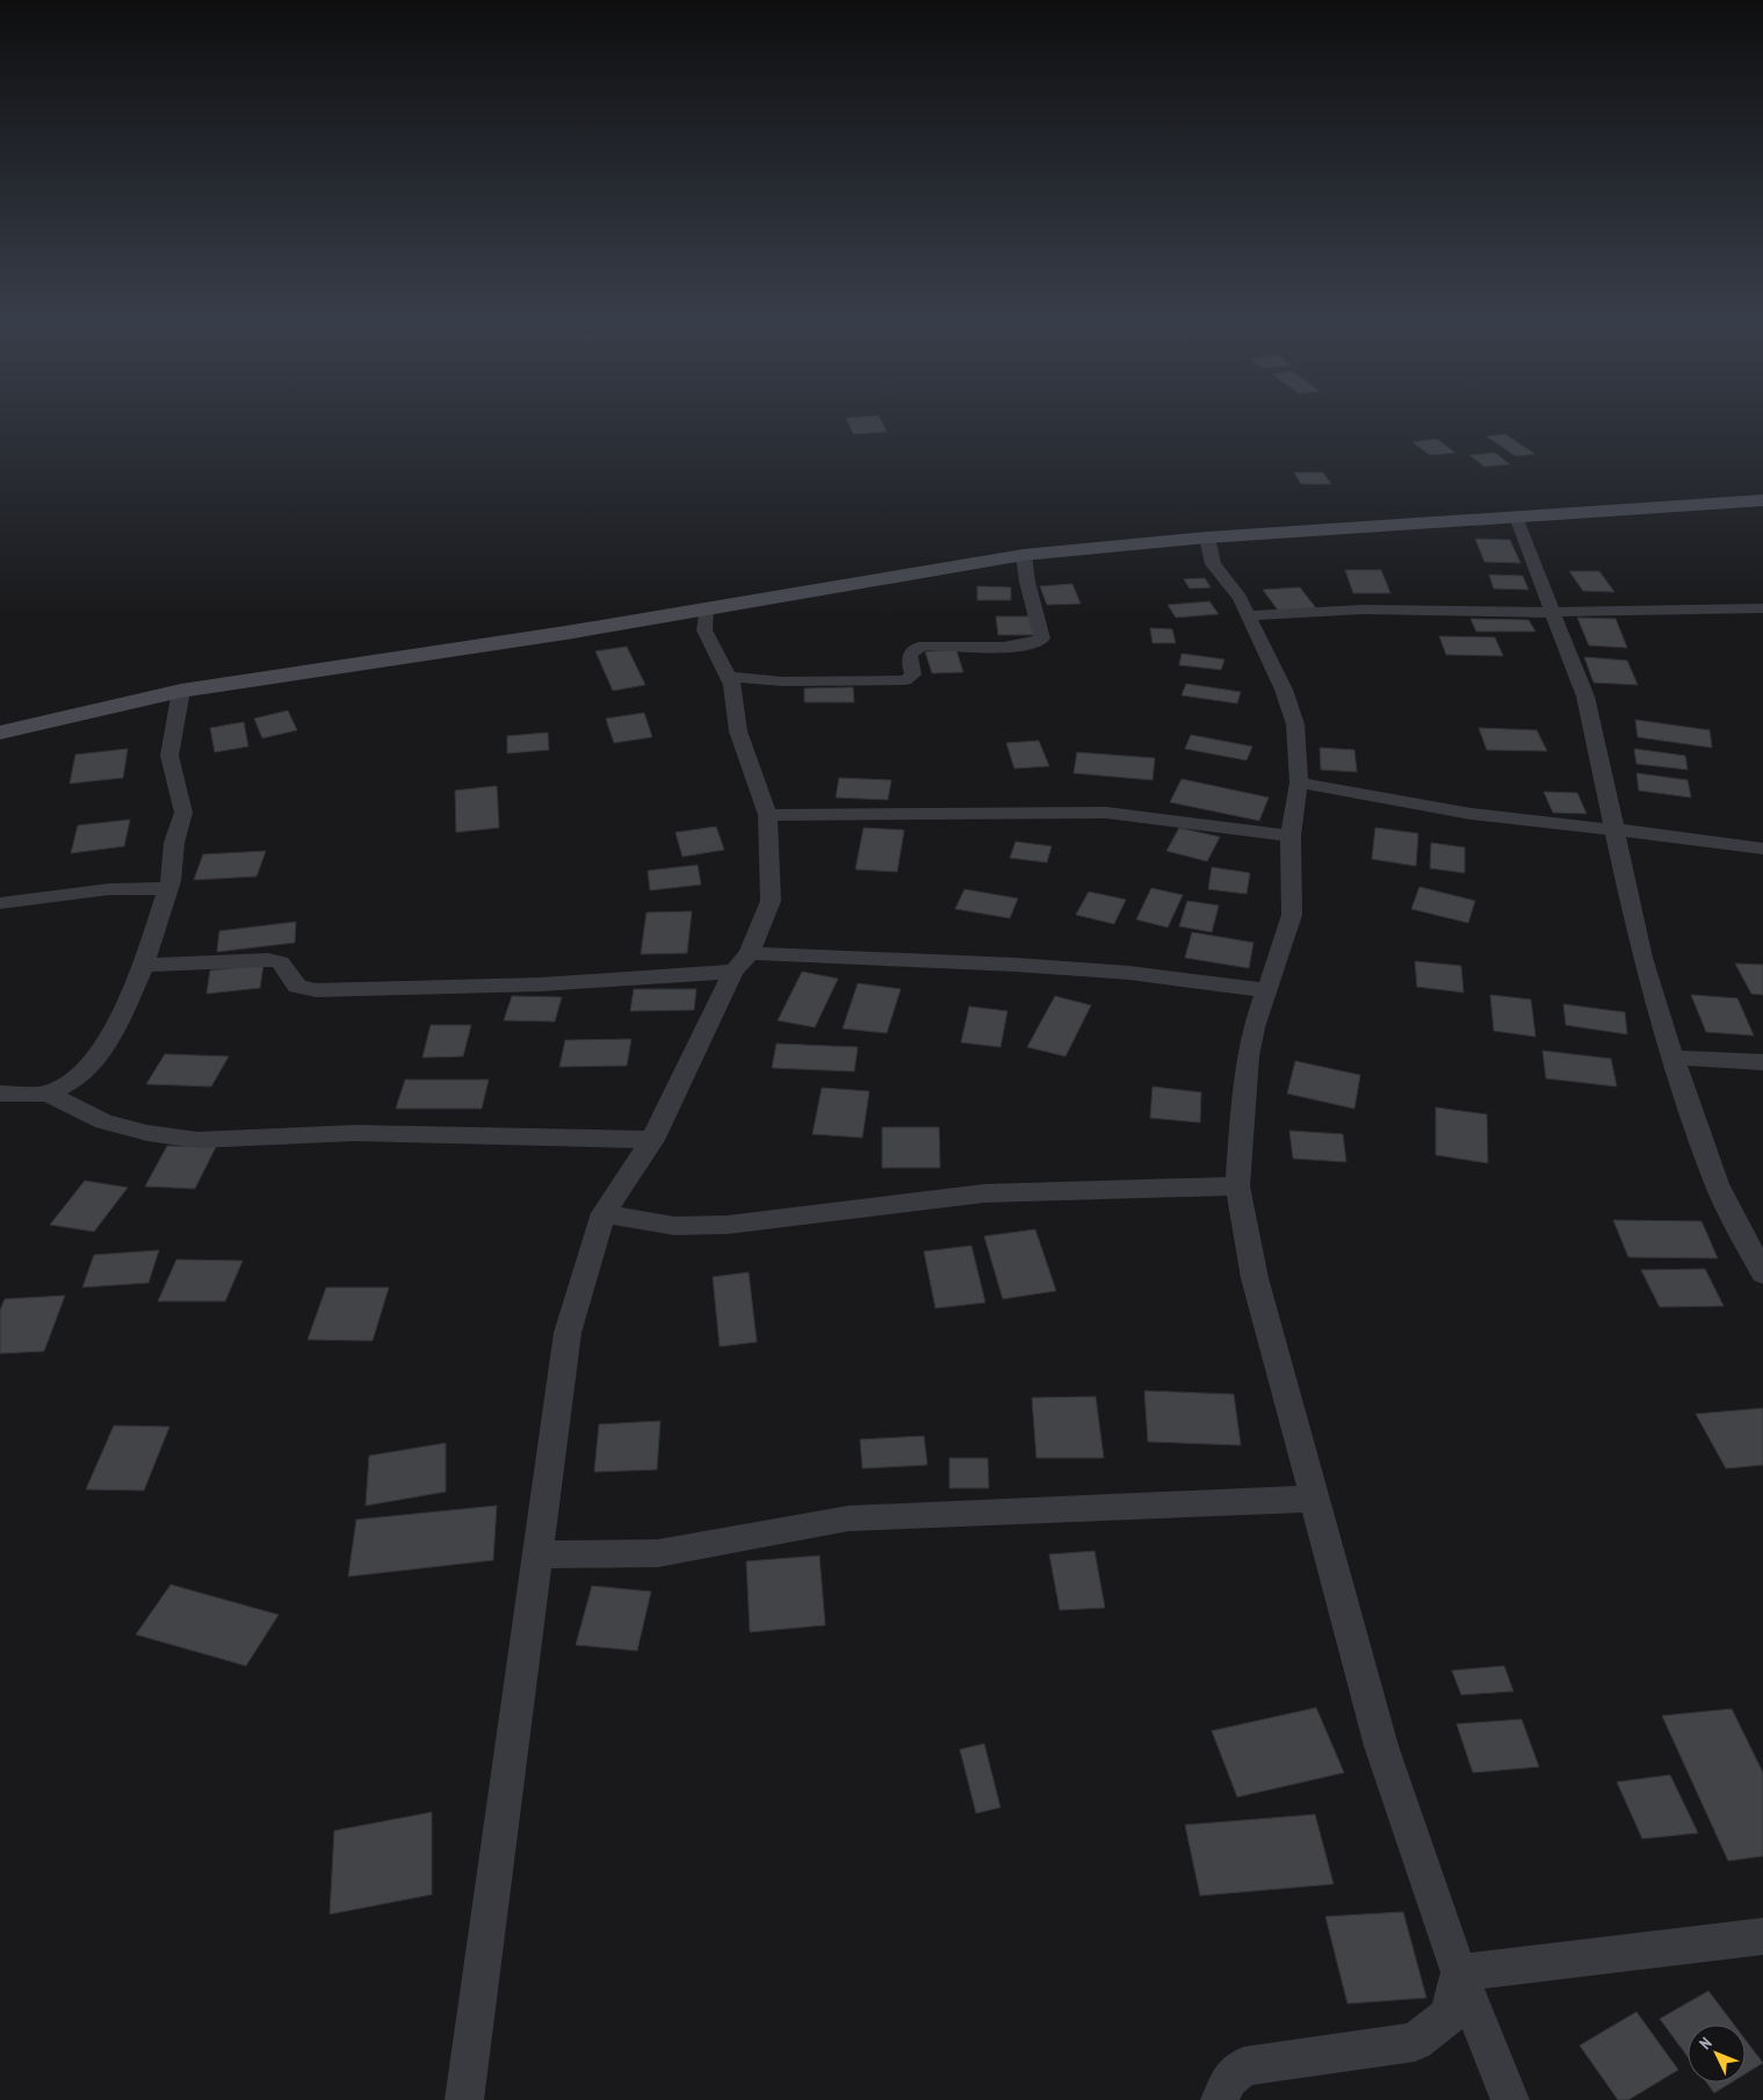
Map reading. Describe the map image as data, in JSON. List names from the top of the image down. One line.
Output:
{"north":"top left"}
